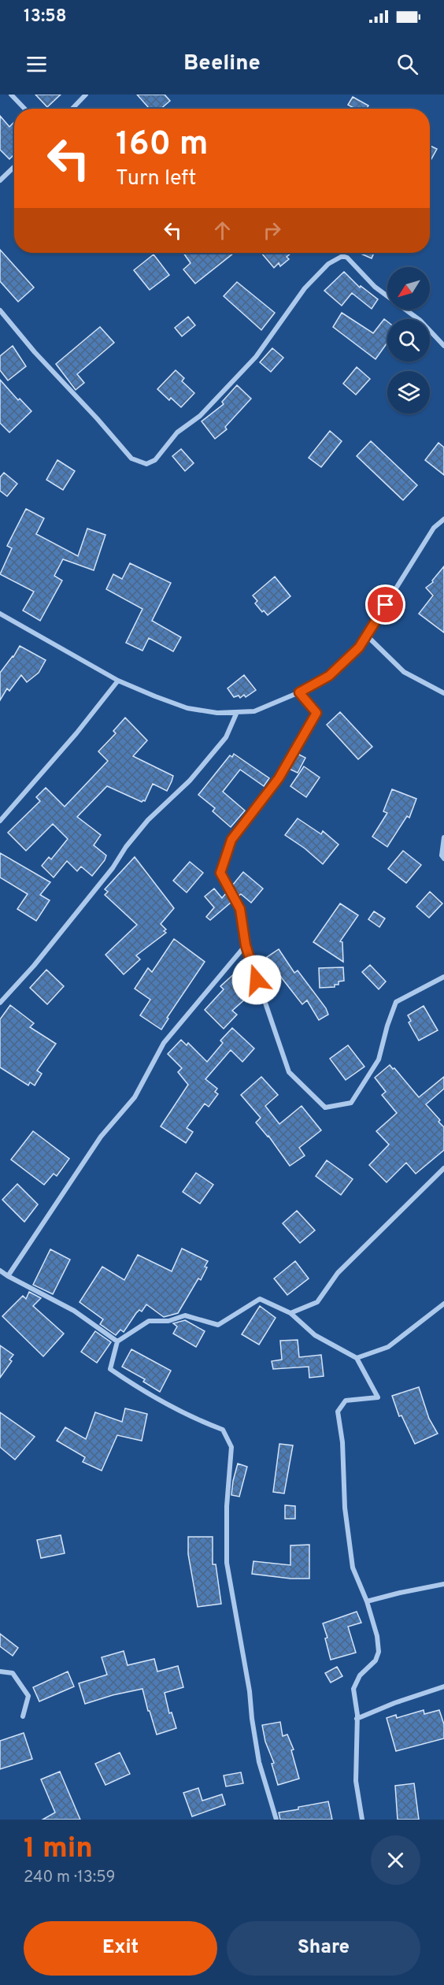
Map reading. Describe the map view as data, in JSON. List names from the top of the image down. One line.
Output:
{"north":"bottom left","page":{"status":"13:58","header":"Beeline","turn":["160 m","Turn left"],"heading":["1 min","240 m · 13:59"],"buttons":["Exit","Share"]}}
